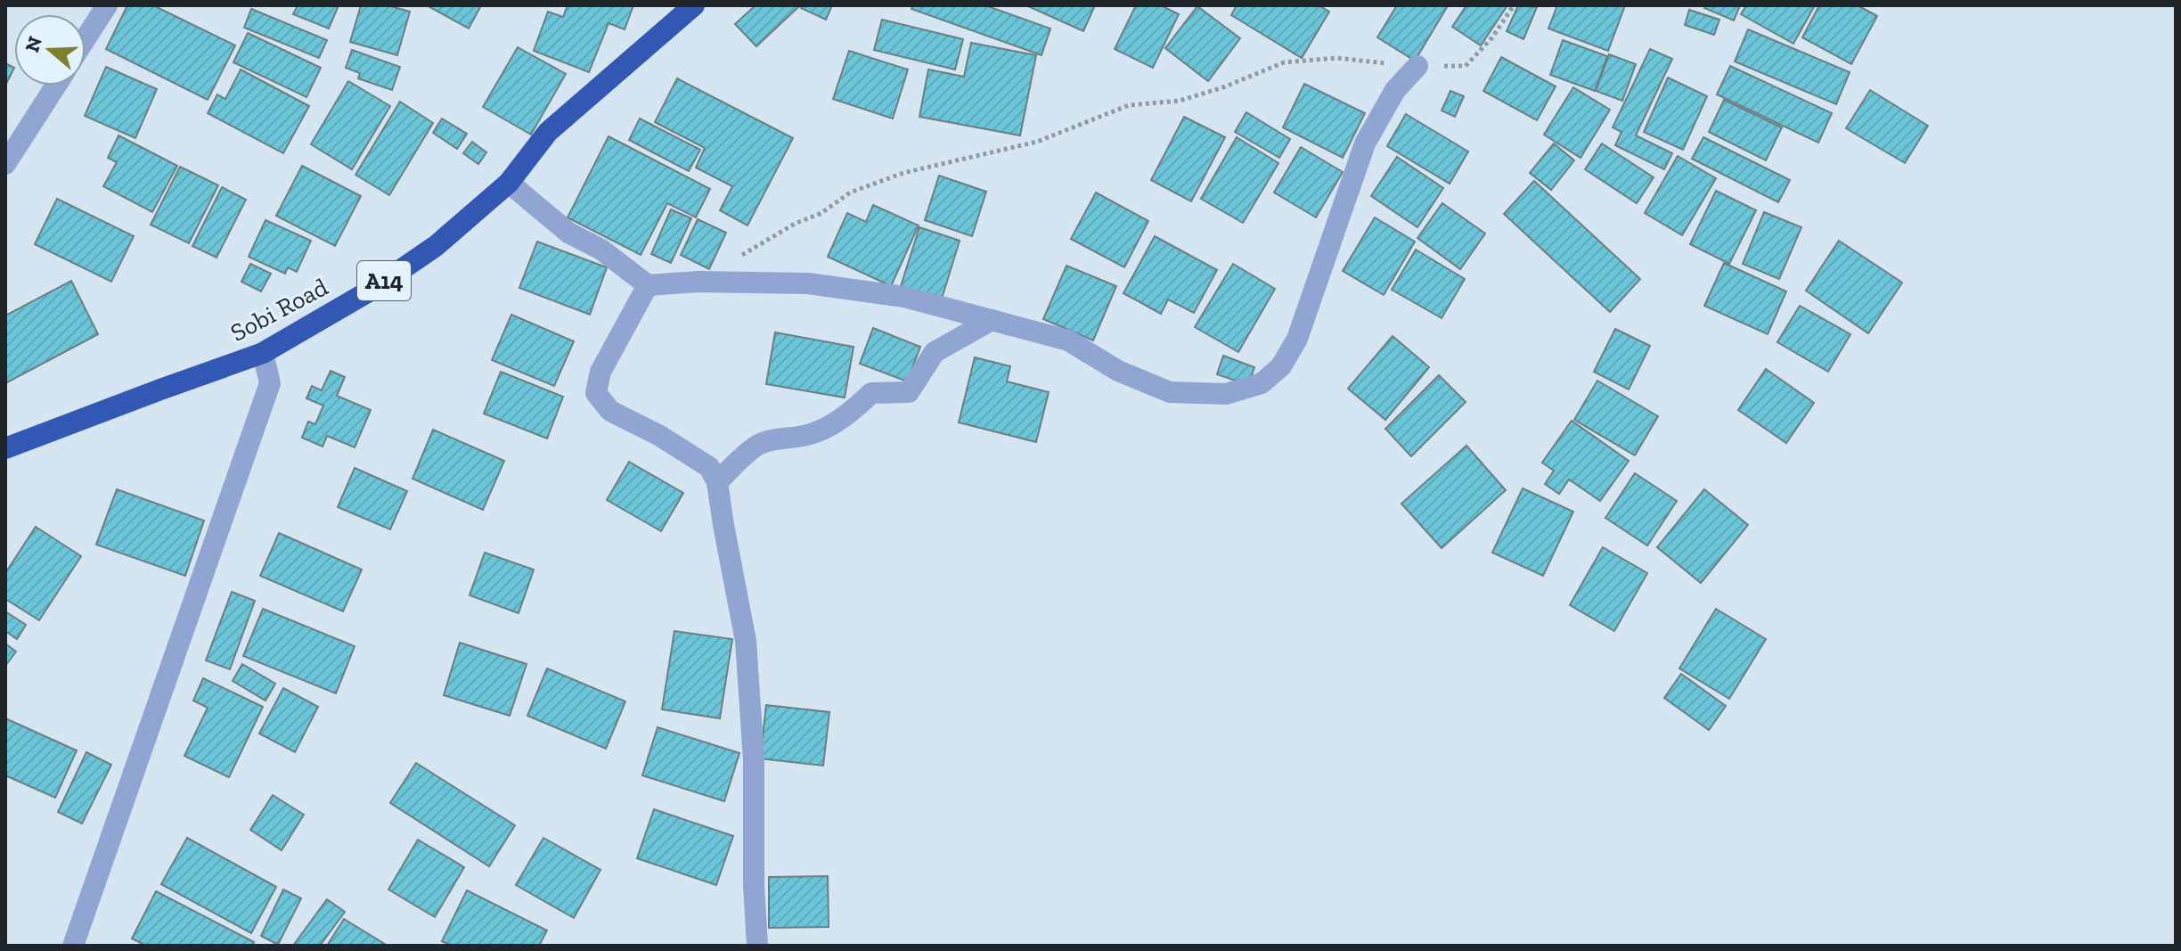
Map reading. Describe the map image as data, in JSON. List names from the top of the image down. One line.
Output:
{"streets":{"highway":["A14","Sobi Road"]},"north":"left"}
